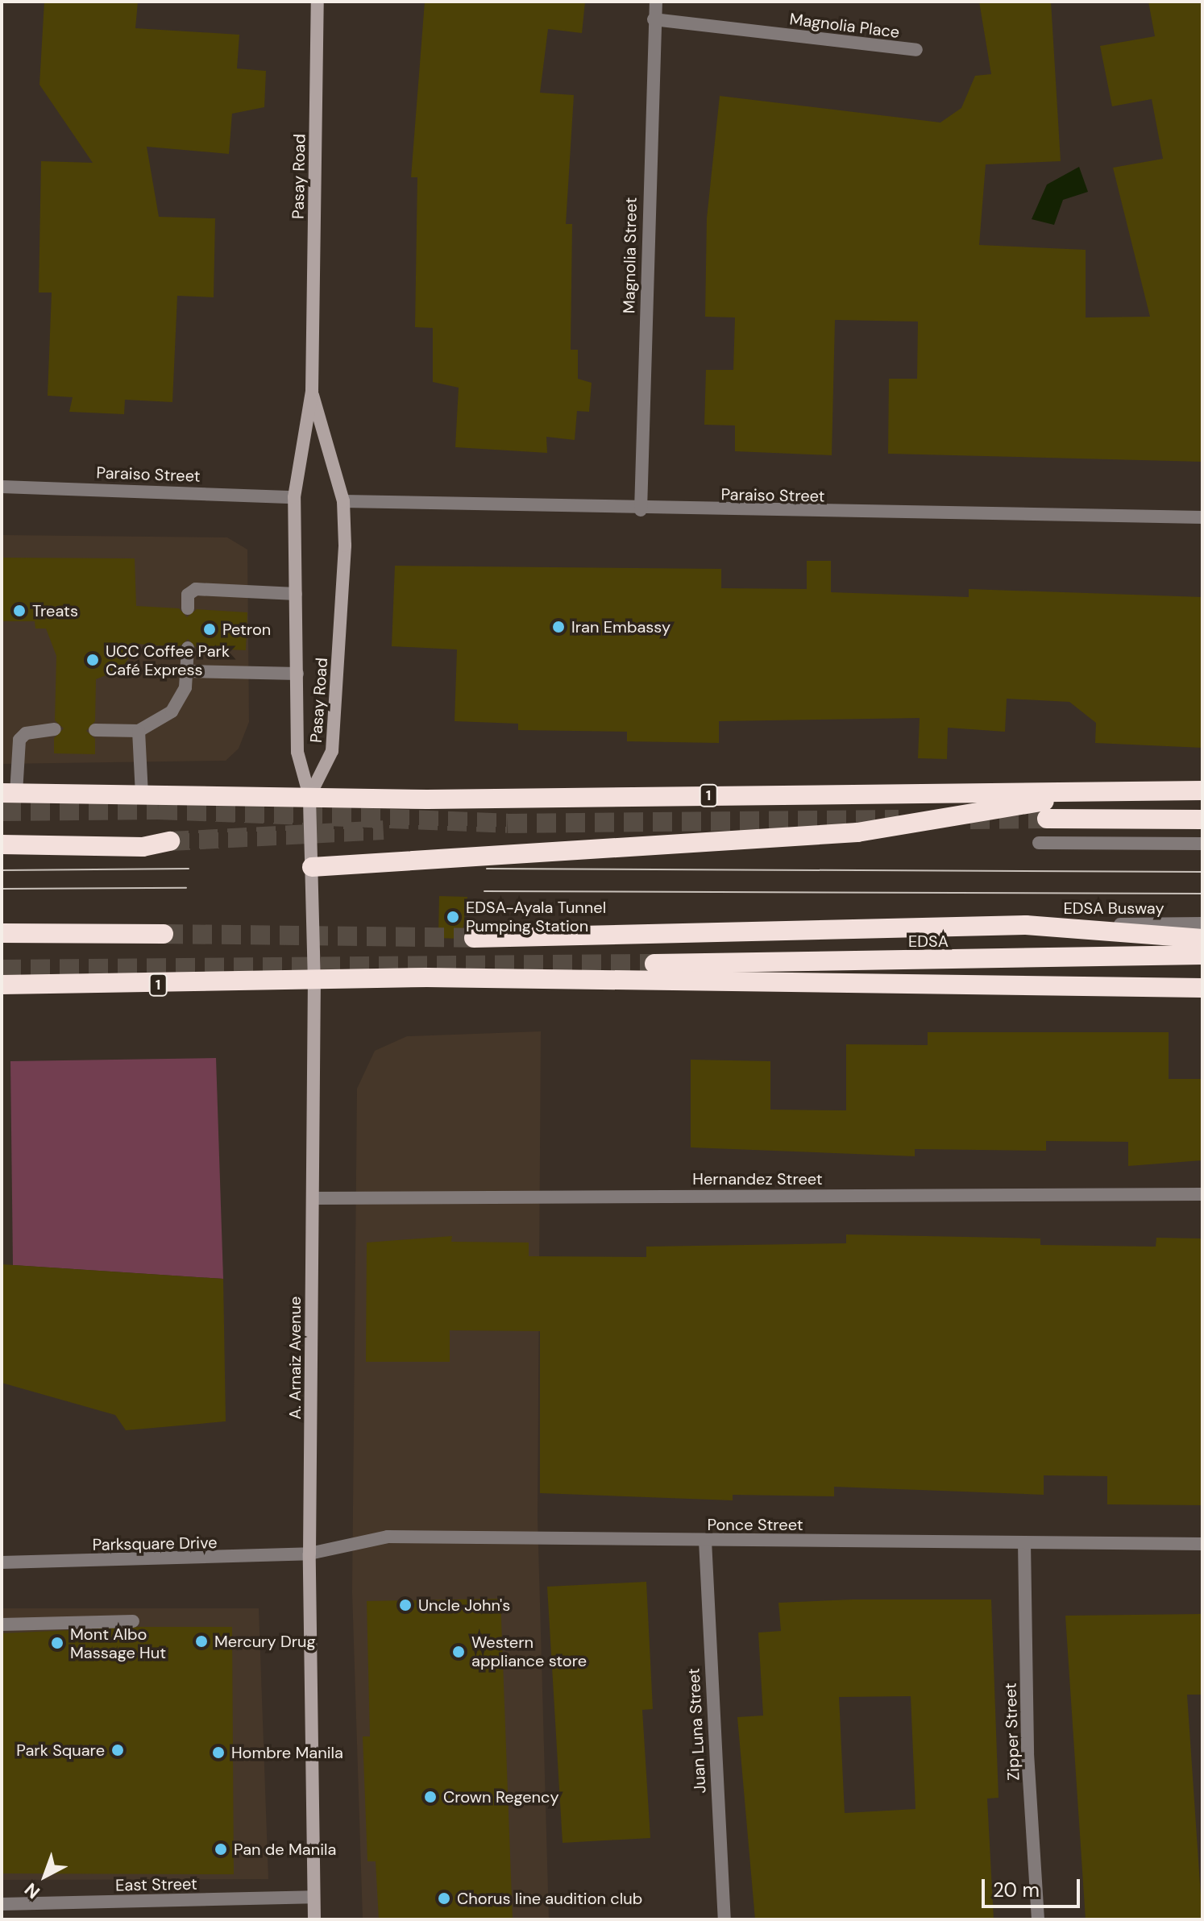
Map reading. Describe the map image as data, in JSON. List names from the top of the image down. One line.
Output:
{"streets":{"highway":["1","EDSA"],"street":["Magnolia Place","Pasay Road","Magnolia Street","Paraiso Street","EDSA Busway","Hernandez Street","A. Arnaiz Avenue","Ponce Street","Parksquare Drive","Juan Luna Street","Zipper Street","East Street"]},"crossings":[["Magnolia Place","Magnolia Street"],["Pasay Road","Paraiso Street"],["Pasay Road","1"],["Pasay Road","A. Arnaiz Avenue"],["Magnolia Street","Paraiso Street"],["1","A. Arnaiz Avenue"],["Hernandez Street","A. Arnaiz Avenue"],["A. Arnaiz Avenue","Ponce Street"],["A. Arnaiz Avenue","Parksquare Drive"],["A. Arnaiz Avenue","East Street"],["Ponce Street","Parksquare Drive"],["Ponce Street","Juan Luna Street"],["Ponce Street","Zipper Street"]],"places":["Treats","Iran Embassy","Petron","UCC Coffee Park Café Express","EDSA-Ayala Tunnel Pumping Station","Uncle John's","Mercury Drug","Mont Albo Massage Hut","Western appliance store","Park Square","Hombre Manila","Crown Regency","Pan de Manila","Chorus line audition club"],"scale_bar":"20 m","north":"bottom left"}
